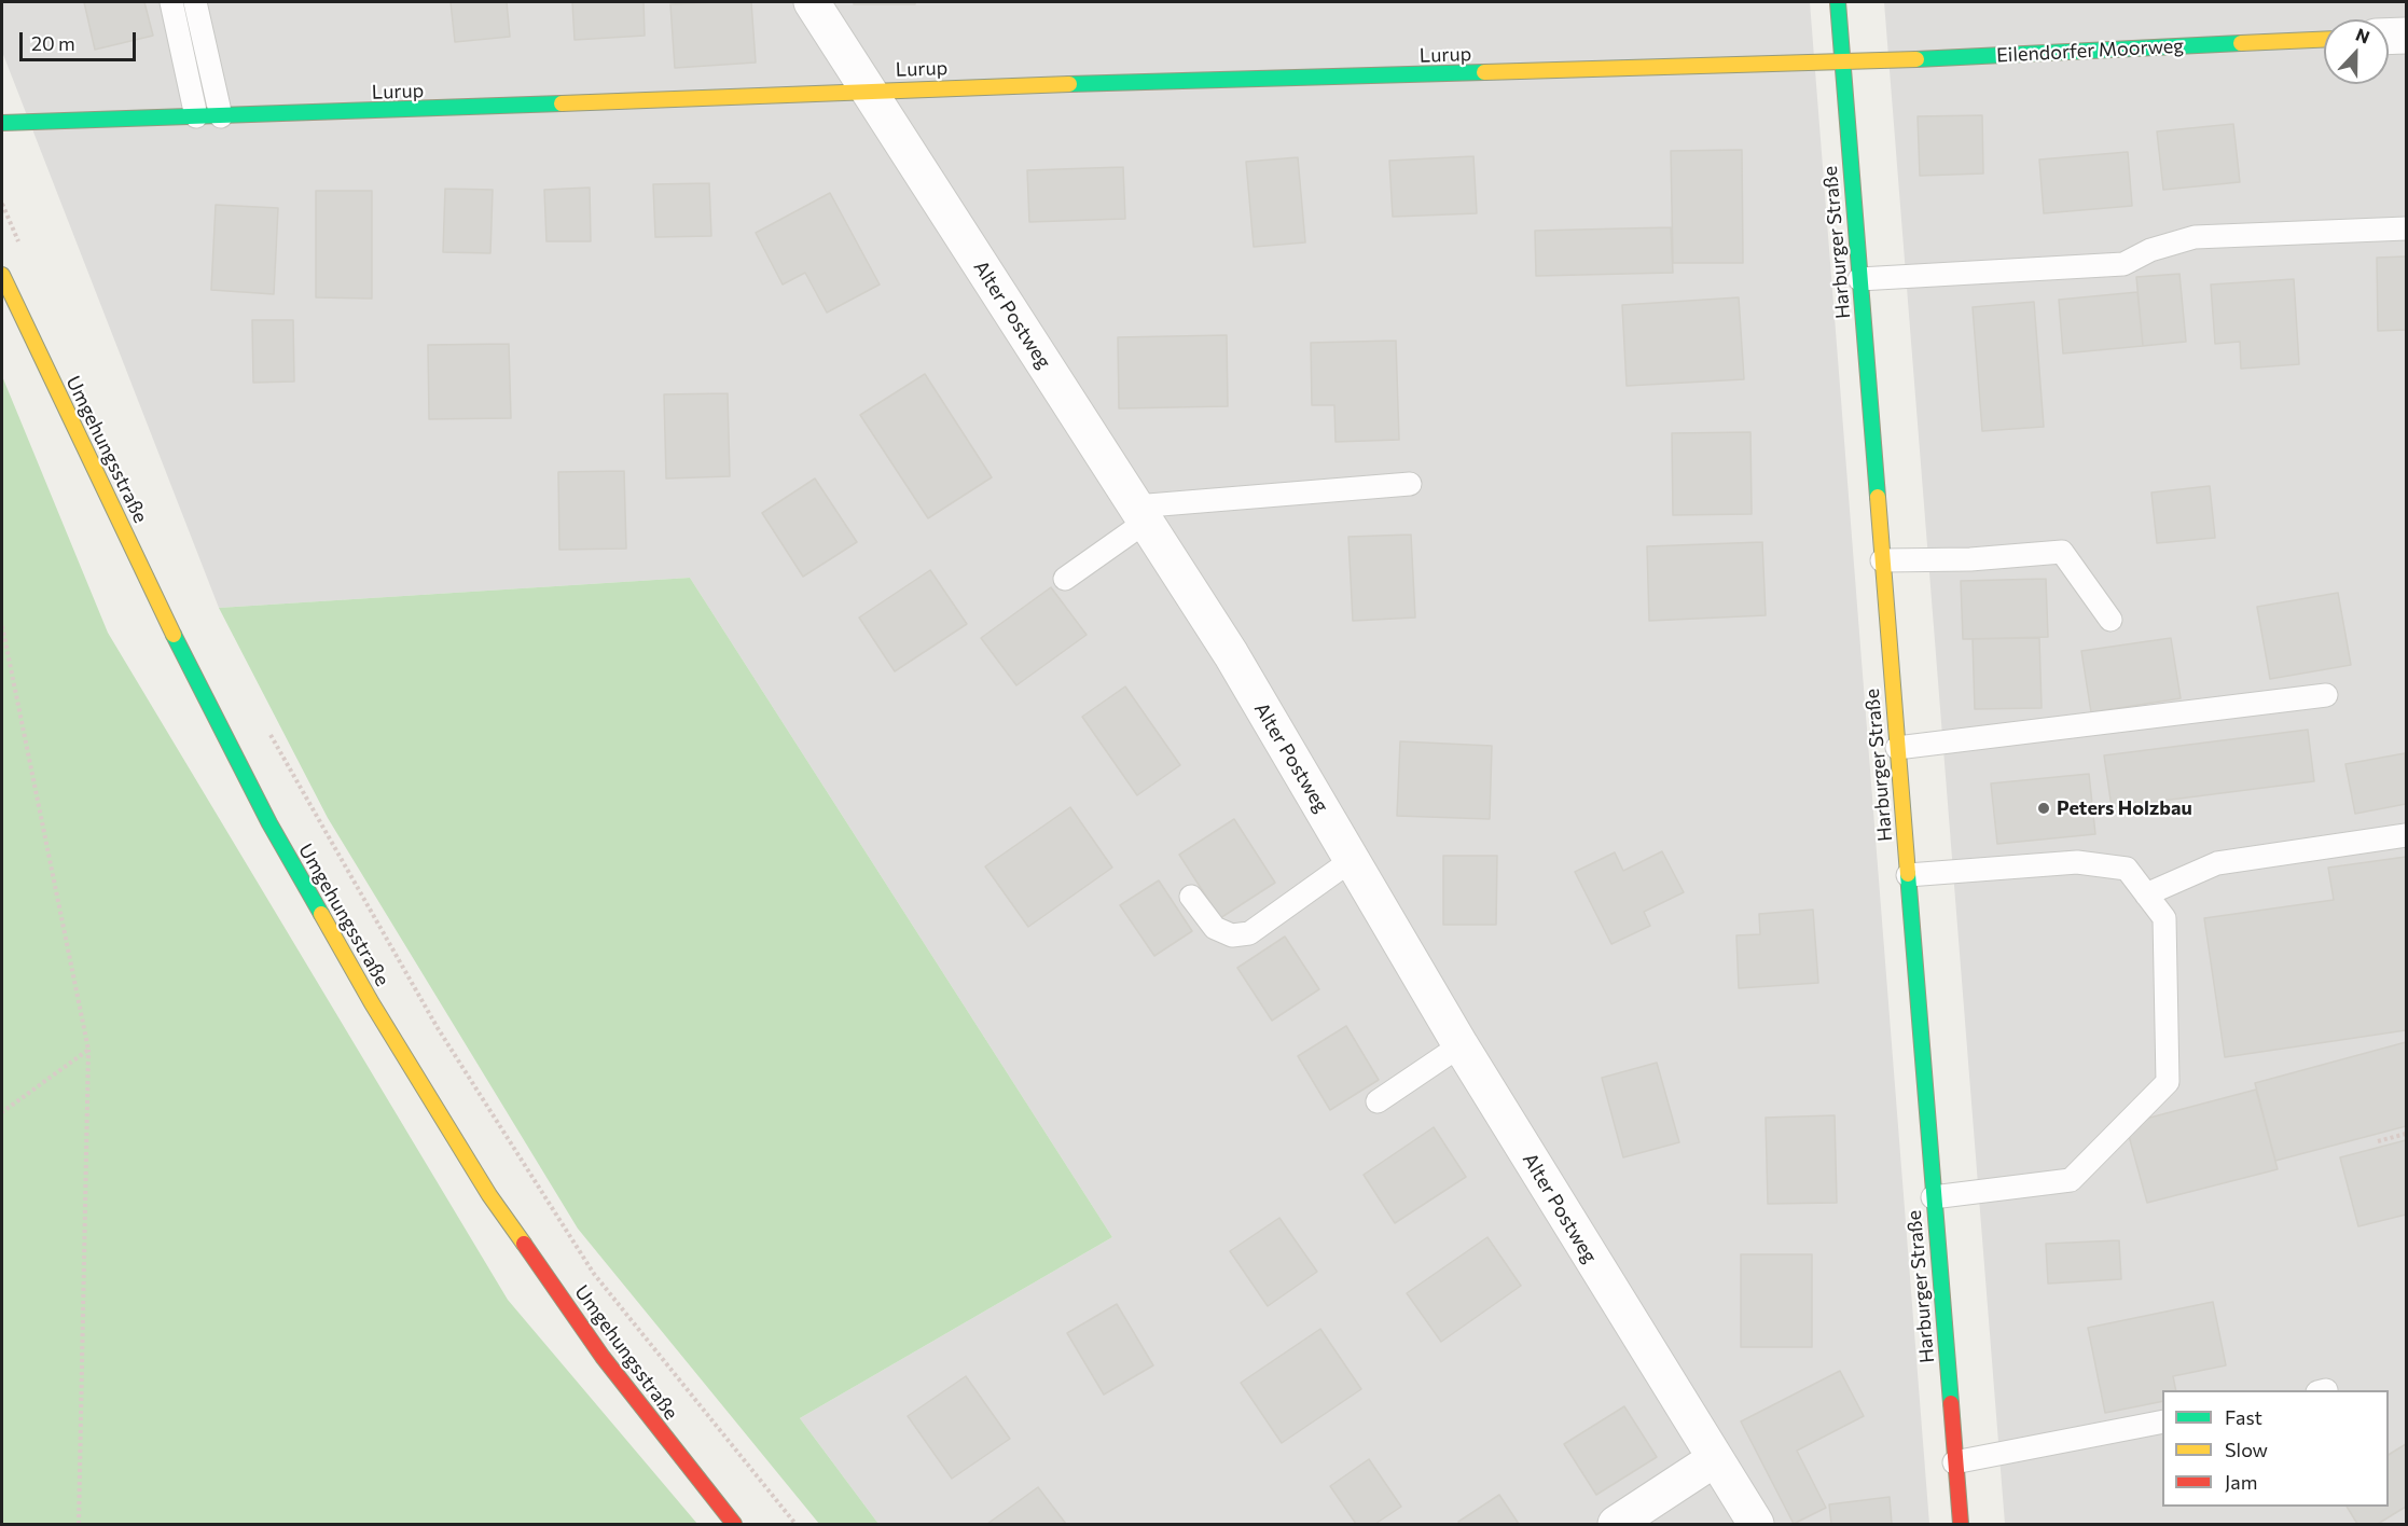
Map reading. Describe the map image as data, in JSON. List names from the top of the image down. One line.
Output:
{"streets":{"street":["Eilendorfer Moorweg","Lurup","Harburger Straße","Alter Postweg","Umgehungsstraße"]},"crossings":[["Eilendorfer Moorweg","Lurup"],["Eilendorfer Moorweg","Harburger Straße"],["Lurup","Harburger Straße"],["Lurup","Alter Postweg"]],"places":["Peters Holzbau"],"legend":["Fast","Slow","Jam"],"scale_bar":"20 m","north":"top"}
